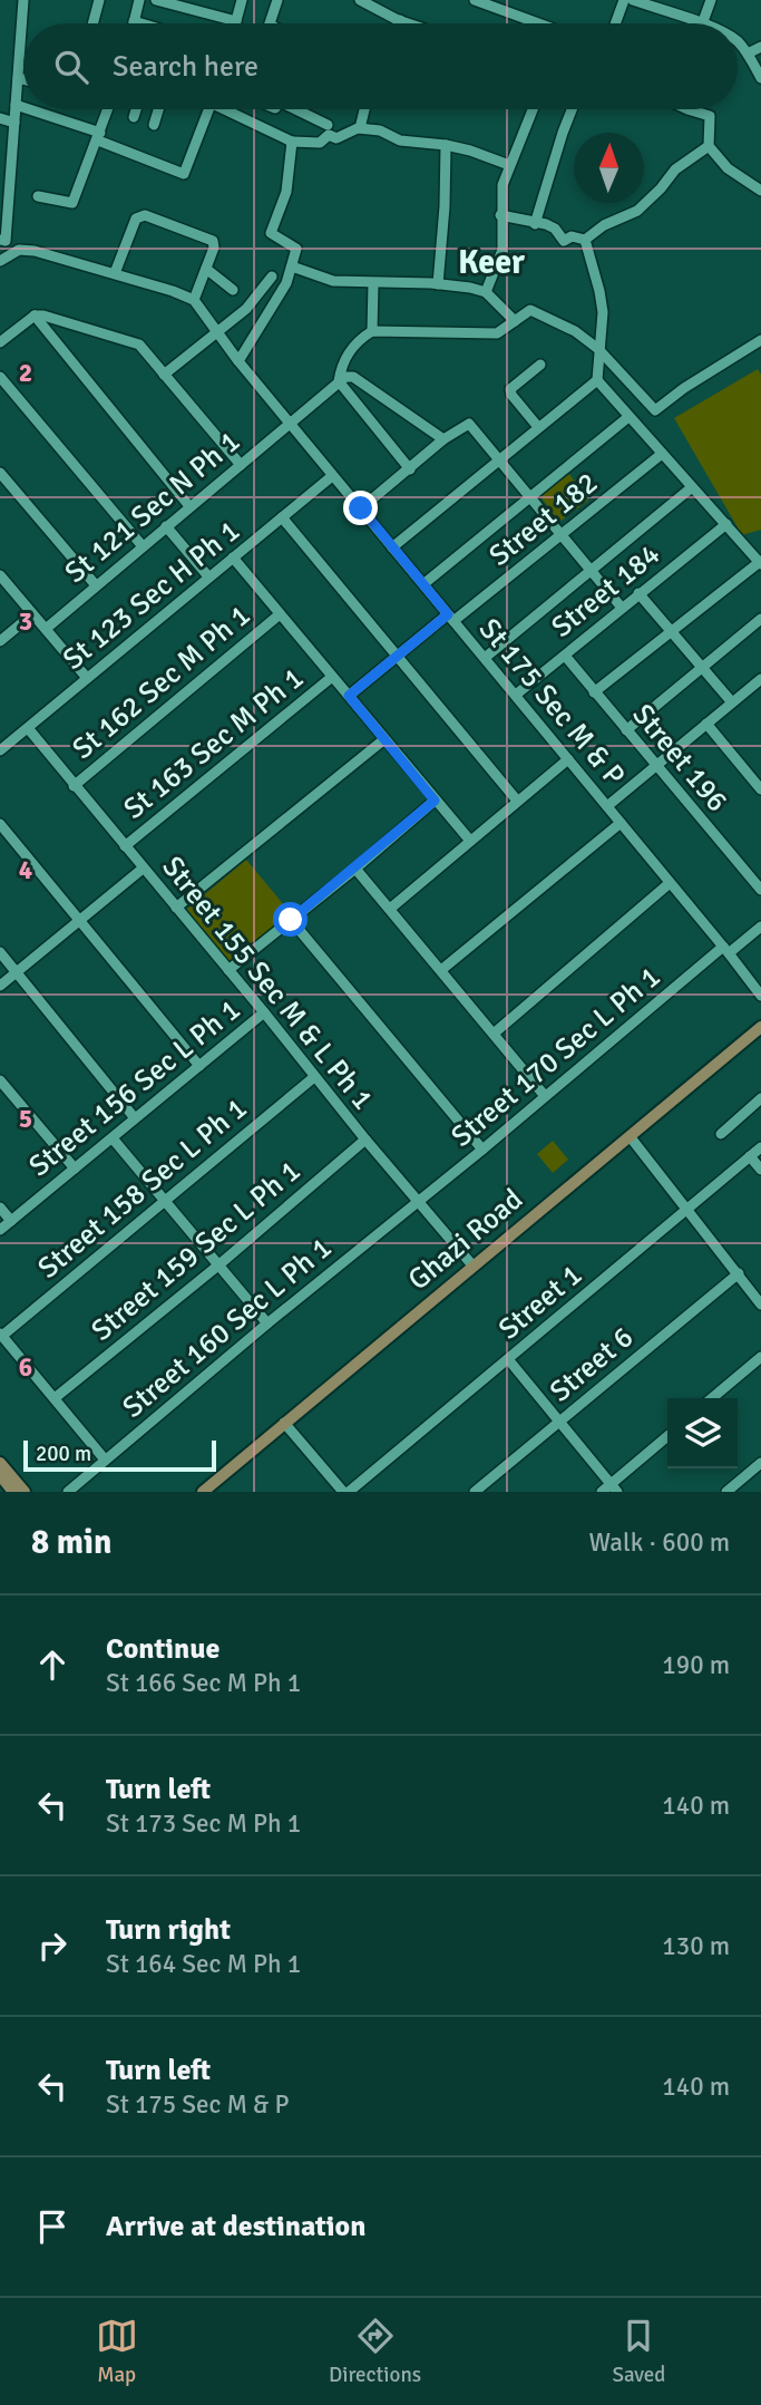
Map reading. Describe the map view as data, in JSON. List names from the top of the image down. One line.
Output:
{"streets":{"main road":["Ghazi Road"],"street":["St 121 Sec N Ph 1","Street 182","Street 184","St 123 Sec H Ph 1","St 162 Sec M Ph 1","St 175 Sec M & P","St 163 Sec M Ph 1","Street 196","Street 155 Sec M & L Ph 1","Street 170 Sec L Ph 1","Street 156 Sec L Ph 1","Street 158 Sec L Ph 1","Street 159 Sec L Ph 1","Street 1","Street 160 Sec L Ph 1","Street 6"]},"crossings":[["St 121 Sec N Ph 1","St 175 Sec M & P"],["Street 182","St 175 Sec M & P"],["Street 184","St 175 Sec M & P"],["Street 184","Street 196"],["St 123 Sec H Ph 1","St 175 Sec M & P"],["St 123 Sec H Ph 1","Street 155 Sec M & L Ph 1"],["St 162 Sec M Ph 1","Street 155 Sec M & L Ph 1"],["St 175 Sec M & P","Street 170 Sec L Ph 1"],["St 163 Sec M Ph 1","Street 155 Sec M & L Ph 1"],["Street 155 Sec M & L Ph 1","Street 170 Sec L Ph 1"],["Street 155 Sec M & L Ph 1","Street 156 Sec L Ph 1"],["Street 155 Sec M & L Ph 1","Street 158 Sec L Ph 1"],["Street 155 Sec M & L Ph 1","Ghazi Road"],["Street 155 Sec M & L Ph 1","Street 159 Sec L Ph 1"],["Street 155 Sec M & L Ph 1","Street 160 Sec L Ph 1"],["Street 170 Sec L Ph 1","Street 160 Sec L Ph 1"]],"districts":["Keer"],"scale_bar":"200 m","north":"top","page":{"search":"Search here","scale":"200 m","heading":["8 min","Walk · 600 m"],"list":[["Continue","St 166 Sec M Ph 1","190 m"],["Turn left","St 173 Sec M Ph 1","140 m"],["Turn right","St 164 Sec M Ph 1","130 m"],["Turn left","St 175 Sec M & P","140 m"],"Arrive at destination"],"nav":["Map","Directions","Saved"]},"grid":{"rows":["2","3","4","5","6"]}}
